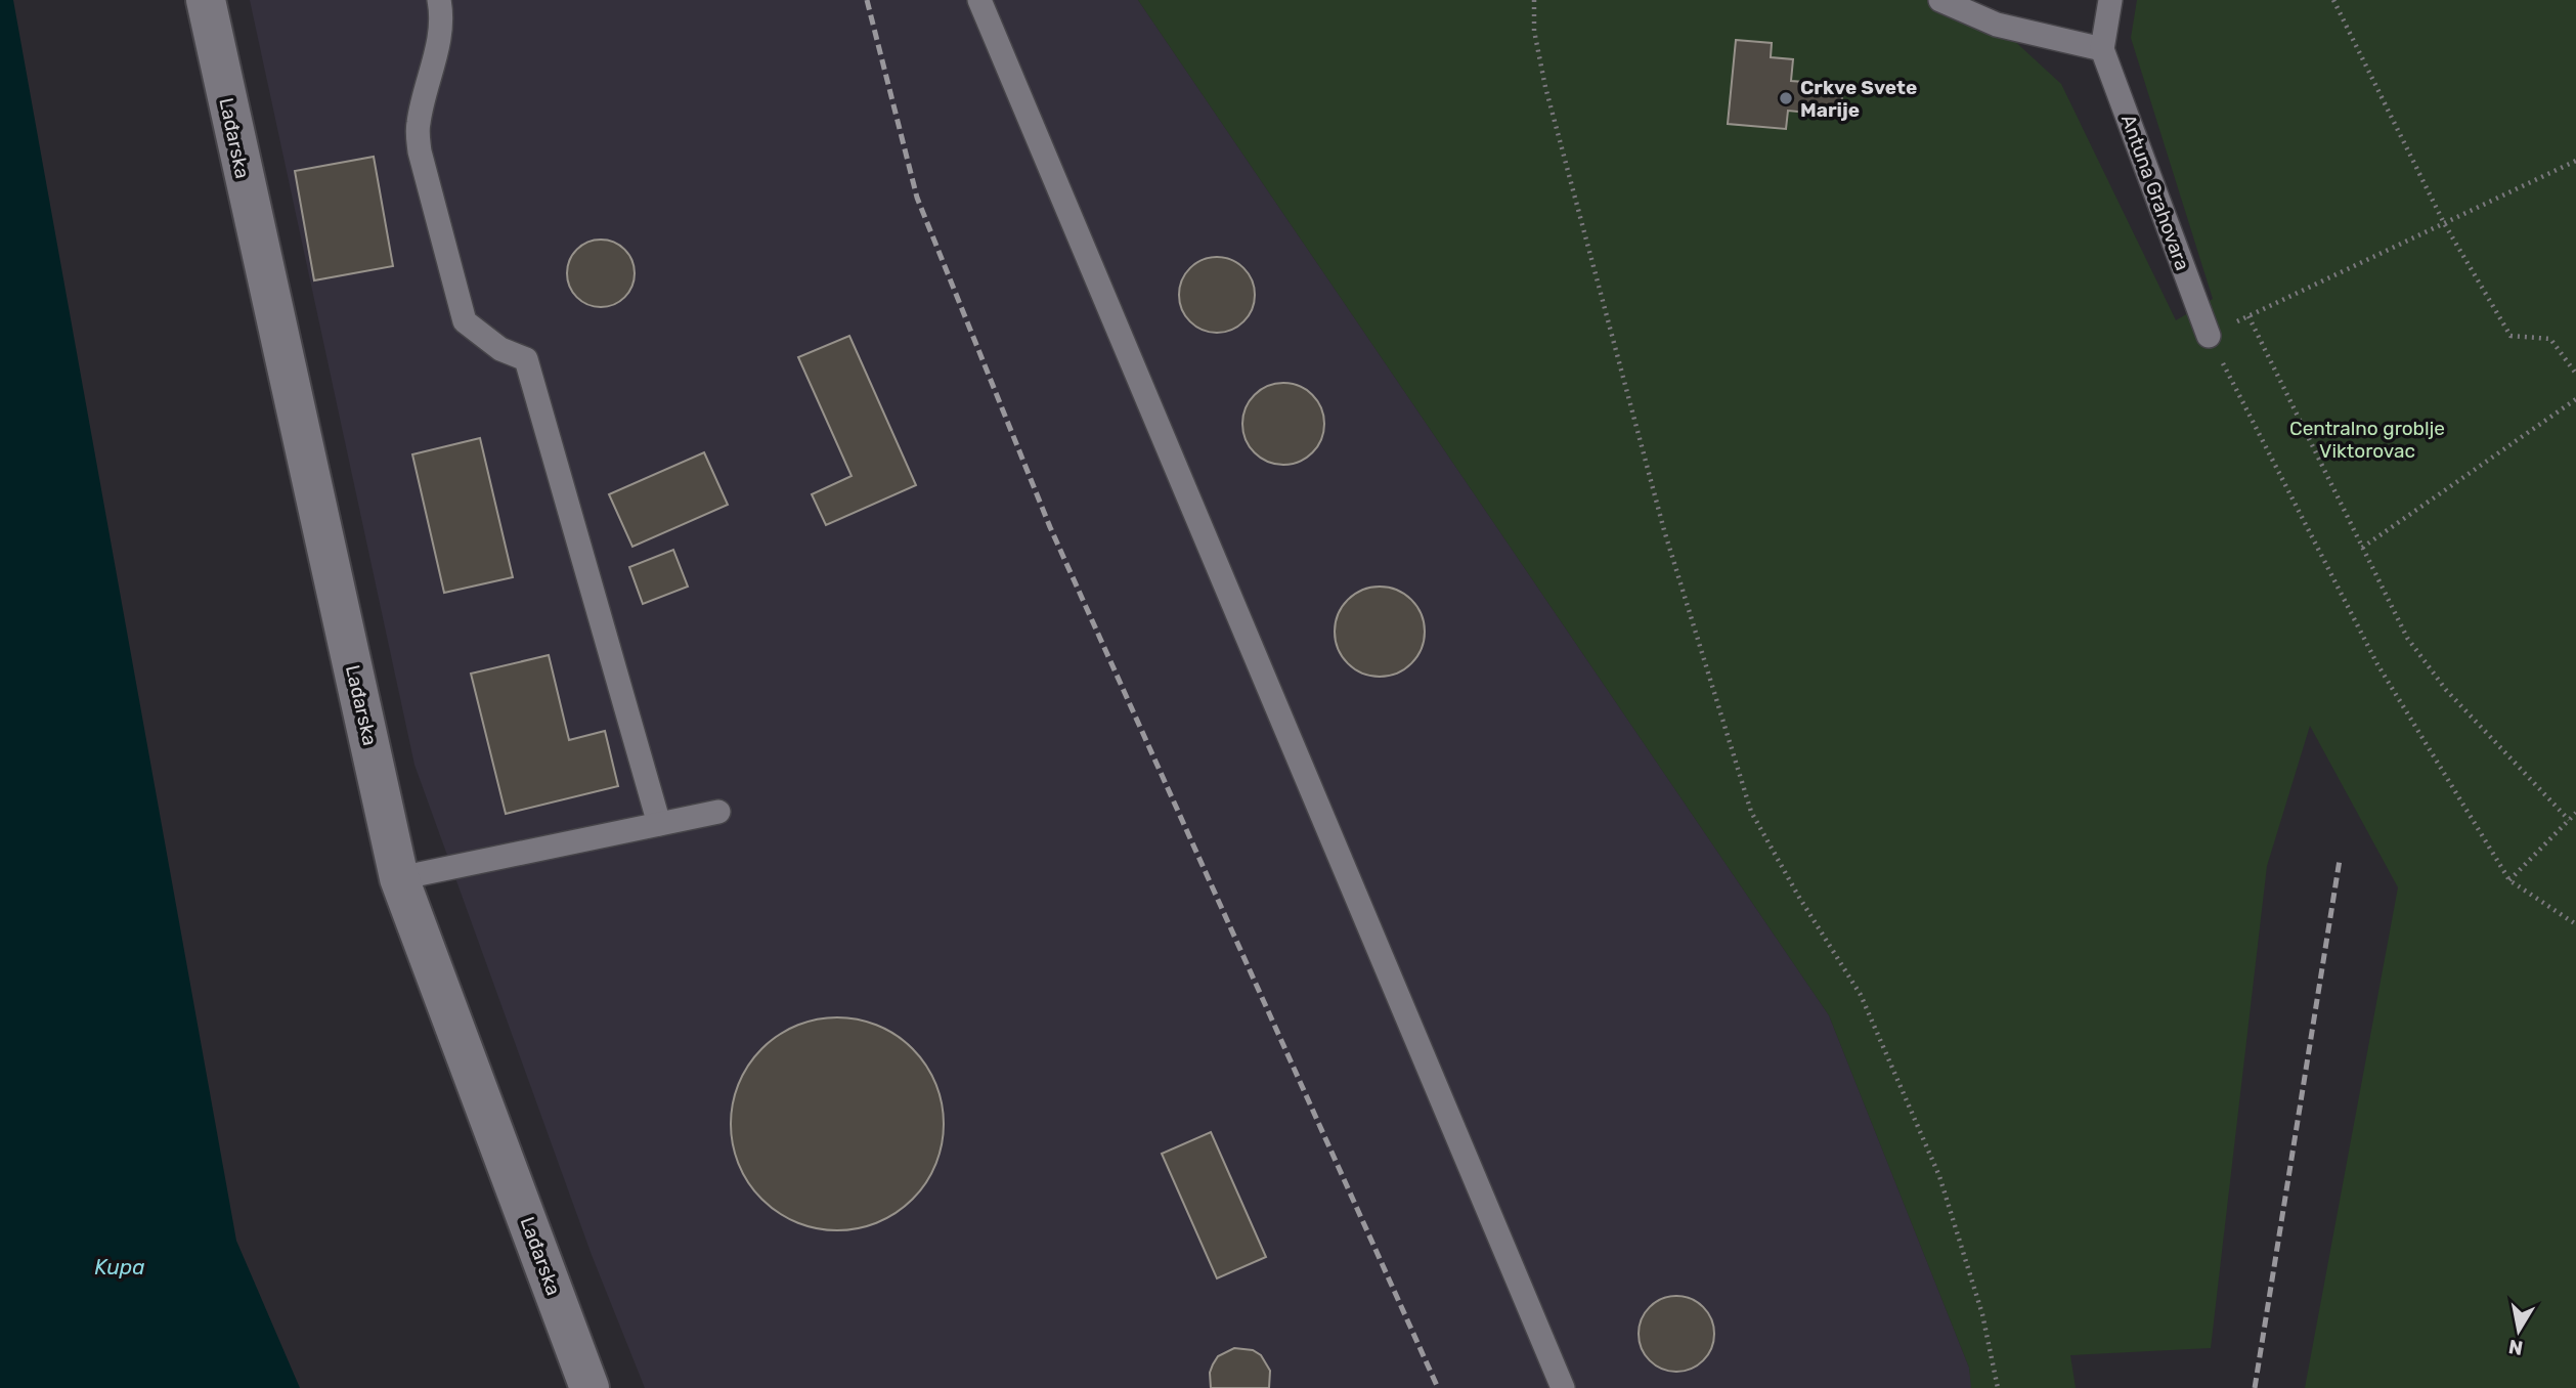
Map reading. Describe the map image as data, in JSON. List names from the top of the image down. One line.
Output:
{"streets":{"street":["Lađarska"],"lane":["Antuna Grahovara"]},"water":["Kupa"],"parks":["Centralno groblje Viktorovac"],"places":["Crkve Svete Marije"],"north":"bottom"}
